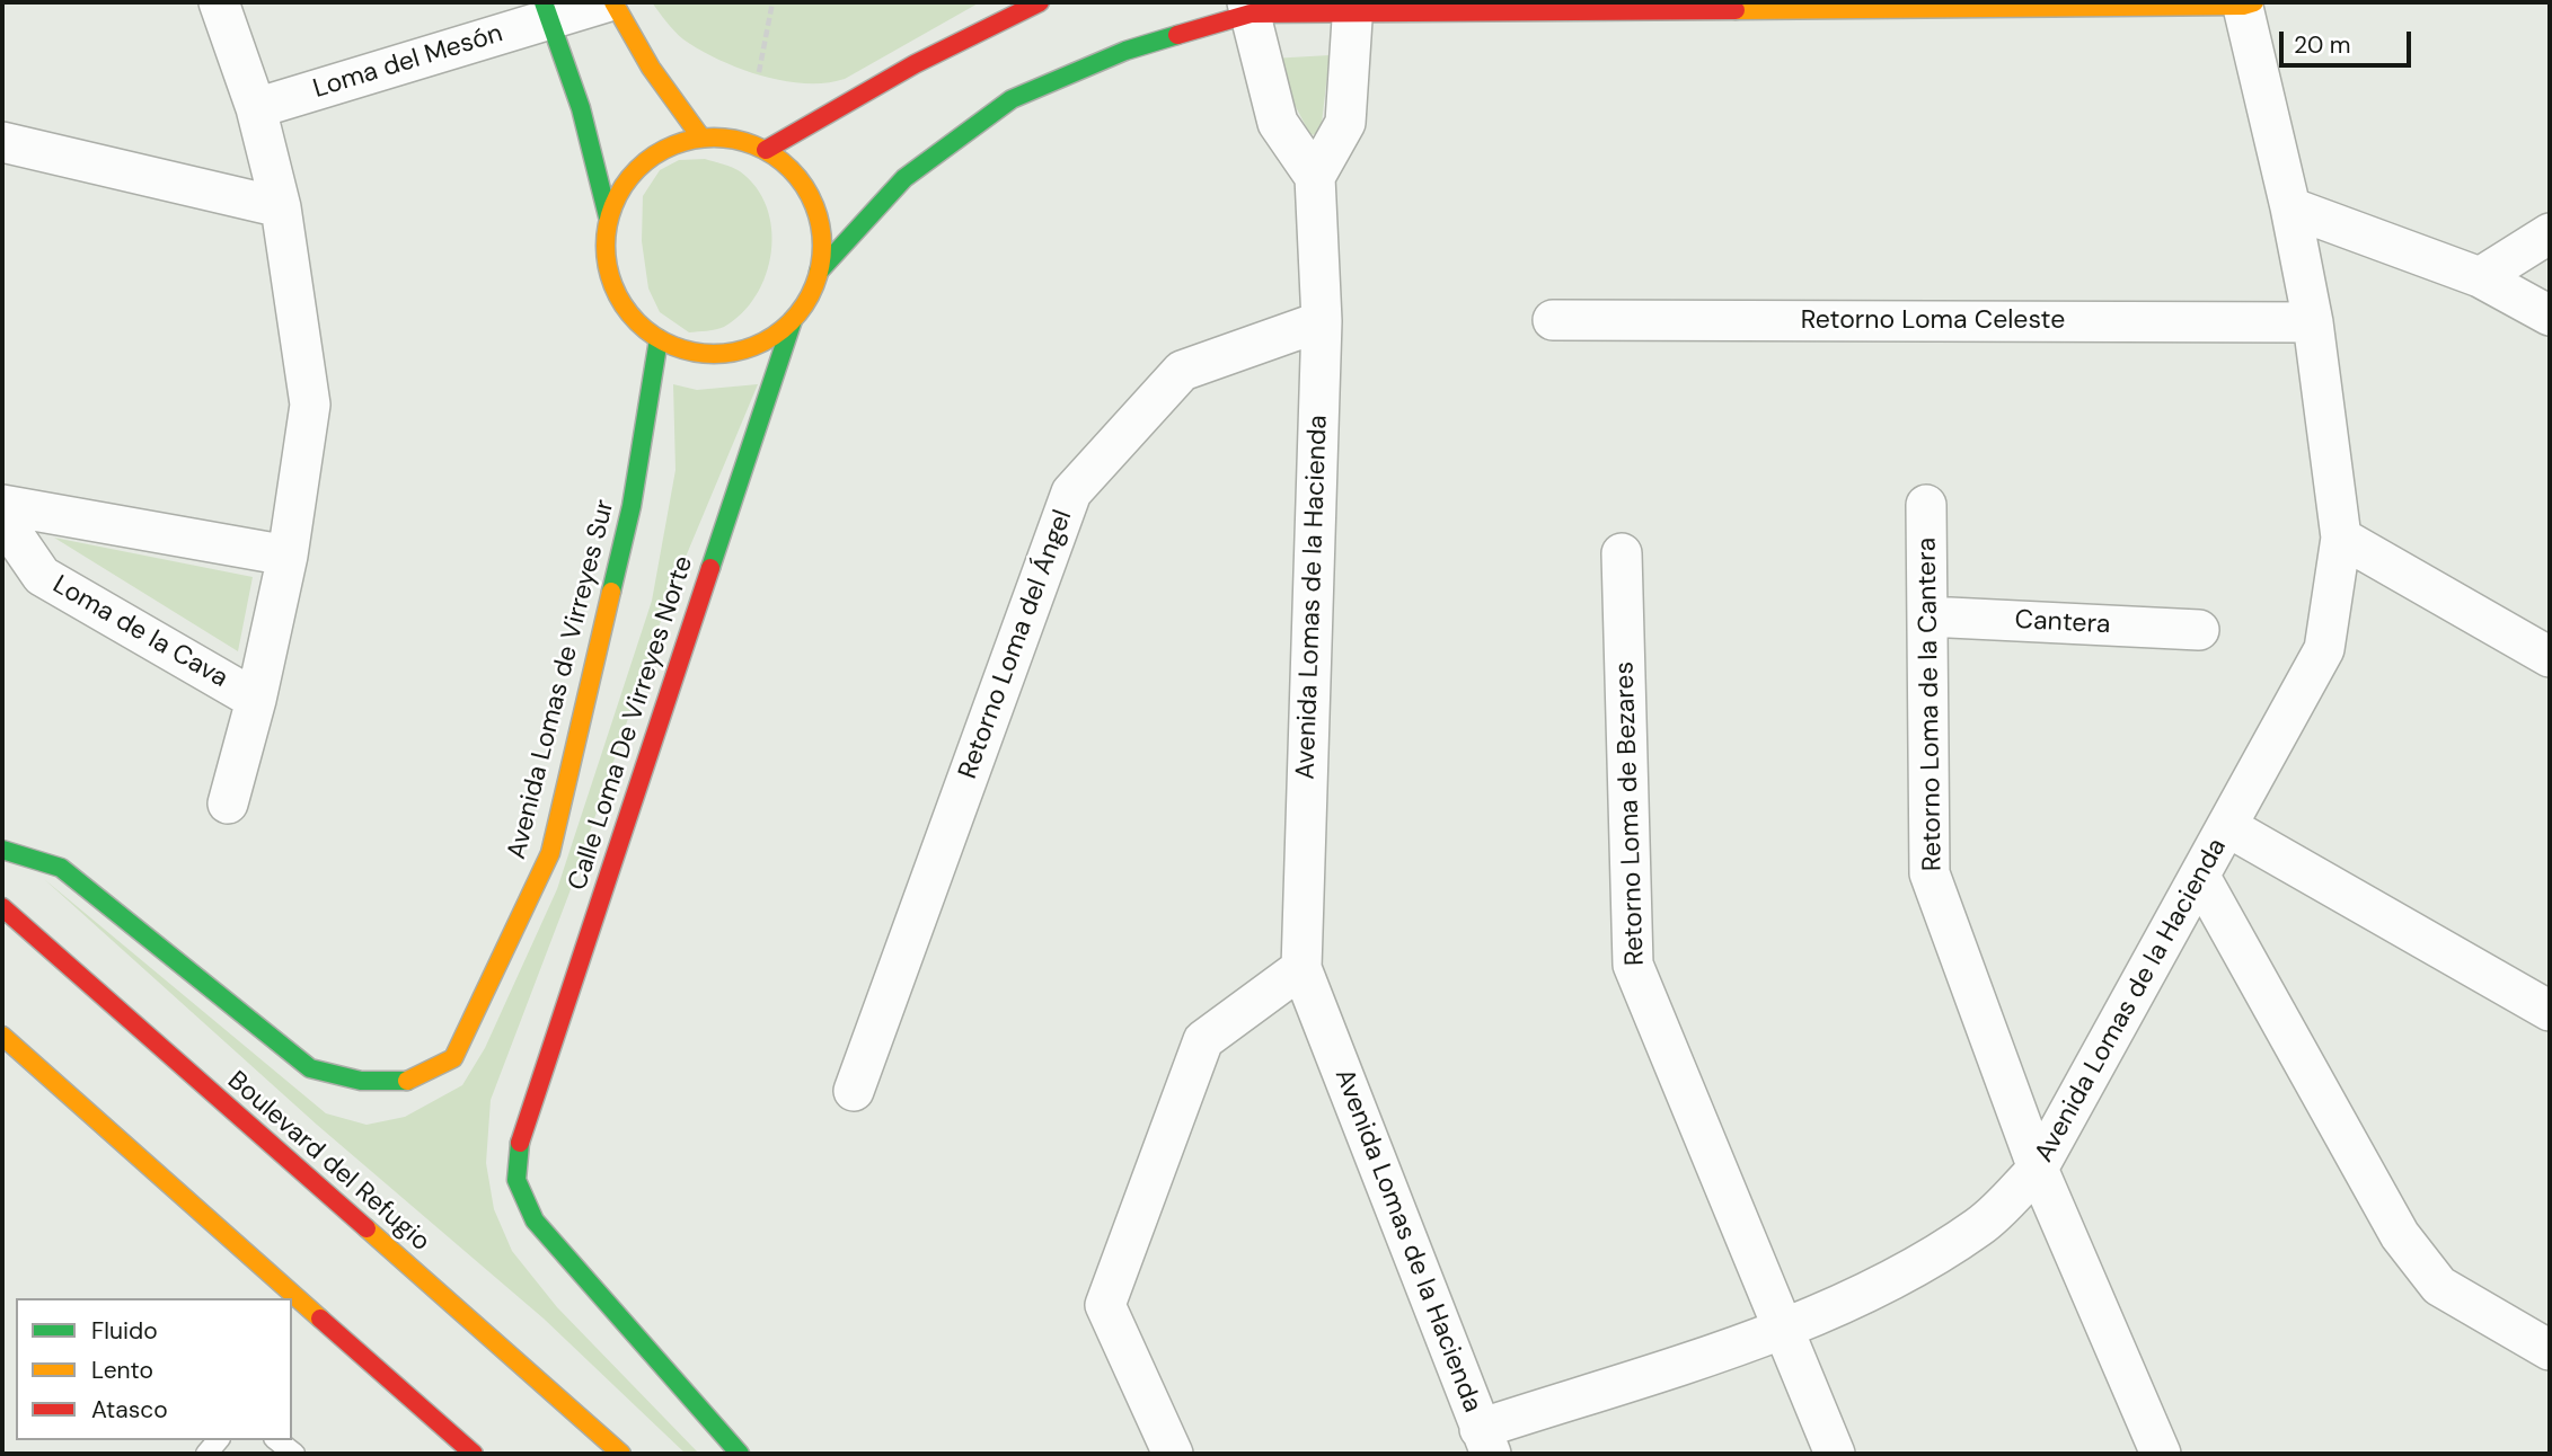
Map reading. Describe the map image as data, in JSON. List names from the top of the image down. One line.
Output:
{"streets":{"street":["Loma del Mesón","Retorno Loma Celeste","Avenida Lomas de la Hacienda","Cantera","Loma de la Cava","Retorno Loma del Ángel","Avenida Lomas de Virreyes Sur","Retorno Loma de la Cantera","Calle Loma De Virreyes Norte","Retorno Loma de Bezares","Boulevard del Refugio"]},"crossings":[["Retorno Loma Celeste","Avenida Lomas de la Hacienda"],["Avenida Lomas de la Hacienda","Retorno Loma del Ángel"],["Avenida Lomas de la Hacienda","Retorno Loma de la Cantera"],["Avenida Lomas de la Hacienda","Retorno Loma de Bezares"],["Cantera","Retorno Loma de la Cantera"],["Avenida Lomas de Virreyes Sur","Calle Loma De Virreyes Norte"]],"legend":["Fluido","Lento","Atasco"],"scale_bar":"20 m"}
